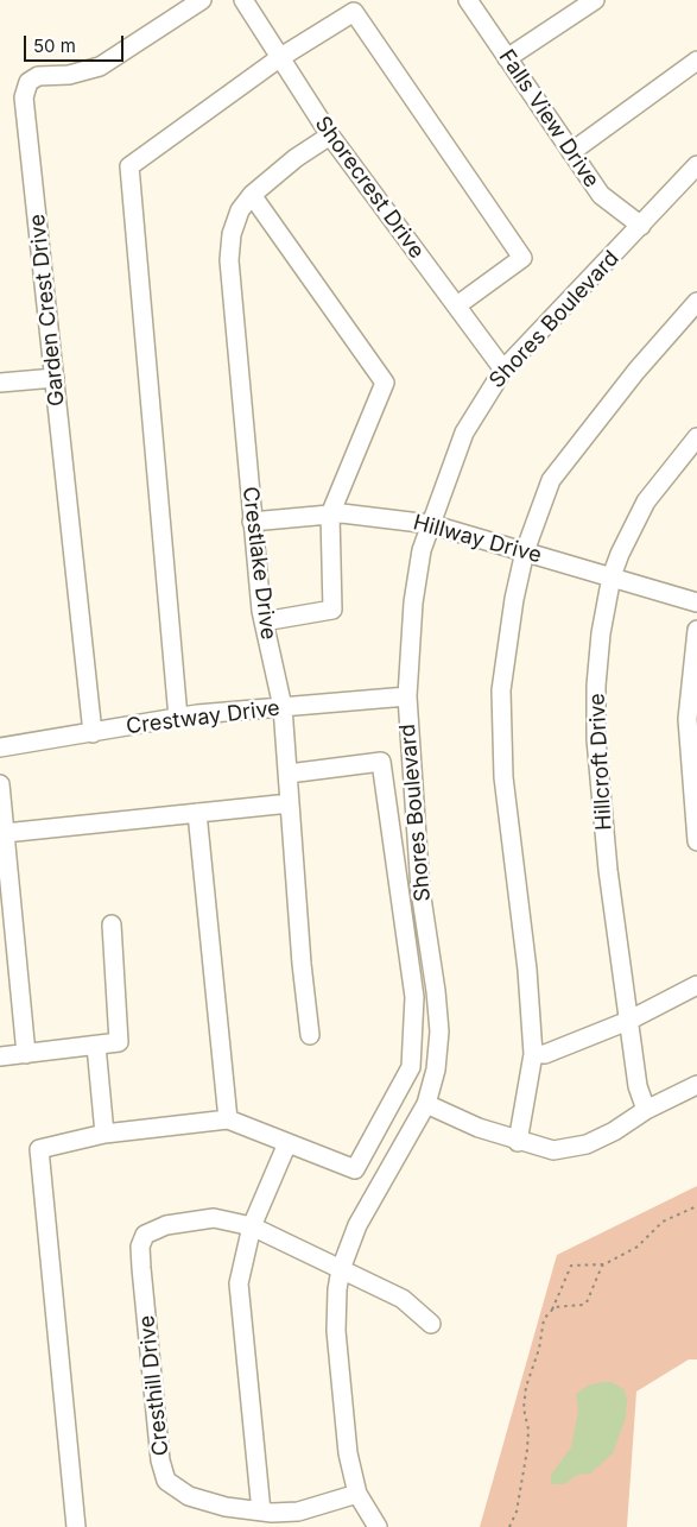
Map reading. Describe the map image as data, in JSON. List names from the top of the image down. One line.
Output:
{"streets":{"street":["Falls View Drive","Shorecrest Drive","Garden Crest Drive","Shores Boulevard","Hillway Drive","Crestlake Drive","Crestway Drive","Hillcroft Drive","Cresthill Drive"]},"crossings":[["Falls View Drive","Shores Boulevard"],["Shorecrest Drive","Shores Boulevard"],["Shorecrest Drive","Crestlake Drive"],["Garden Crest Drive","Crestway Drive"],["Shores Boulevard","Hillway Drive"],["Shores Boulevard","Crestway Drive"],["Shores Boulevard","Cresthill Drive"],["Hillway Drive","Crestlake Drive"],["Hillway Drive","Hillcroft Drive"],["Crestlake Drive","Crestway Drive"]],"scale_bar":"50 m"}
